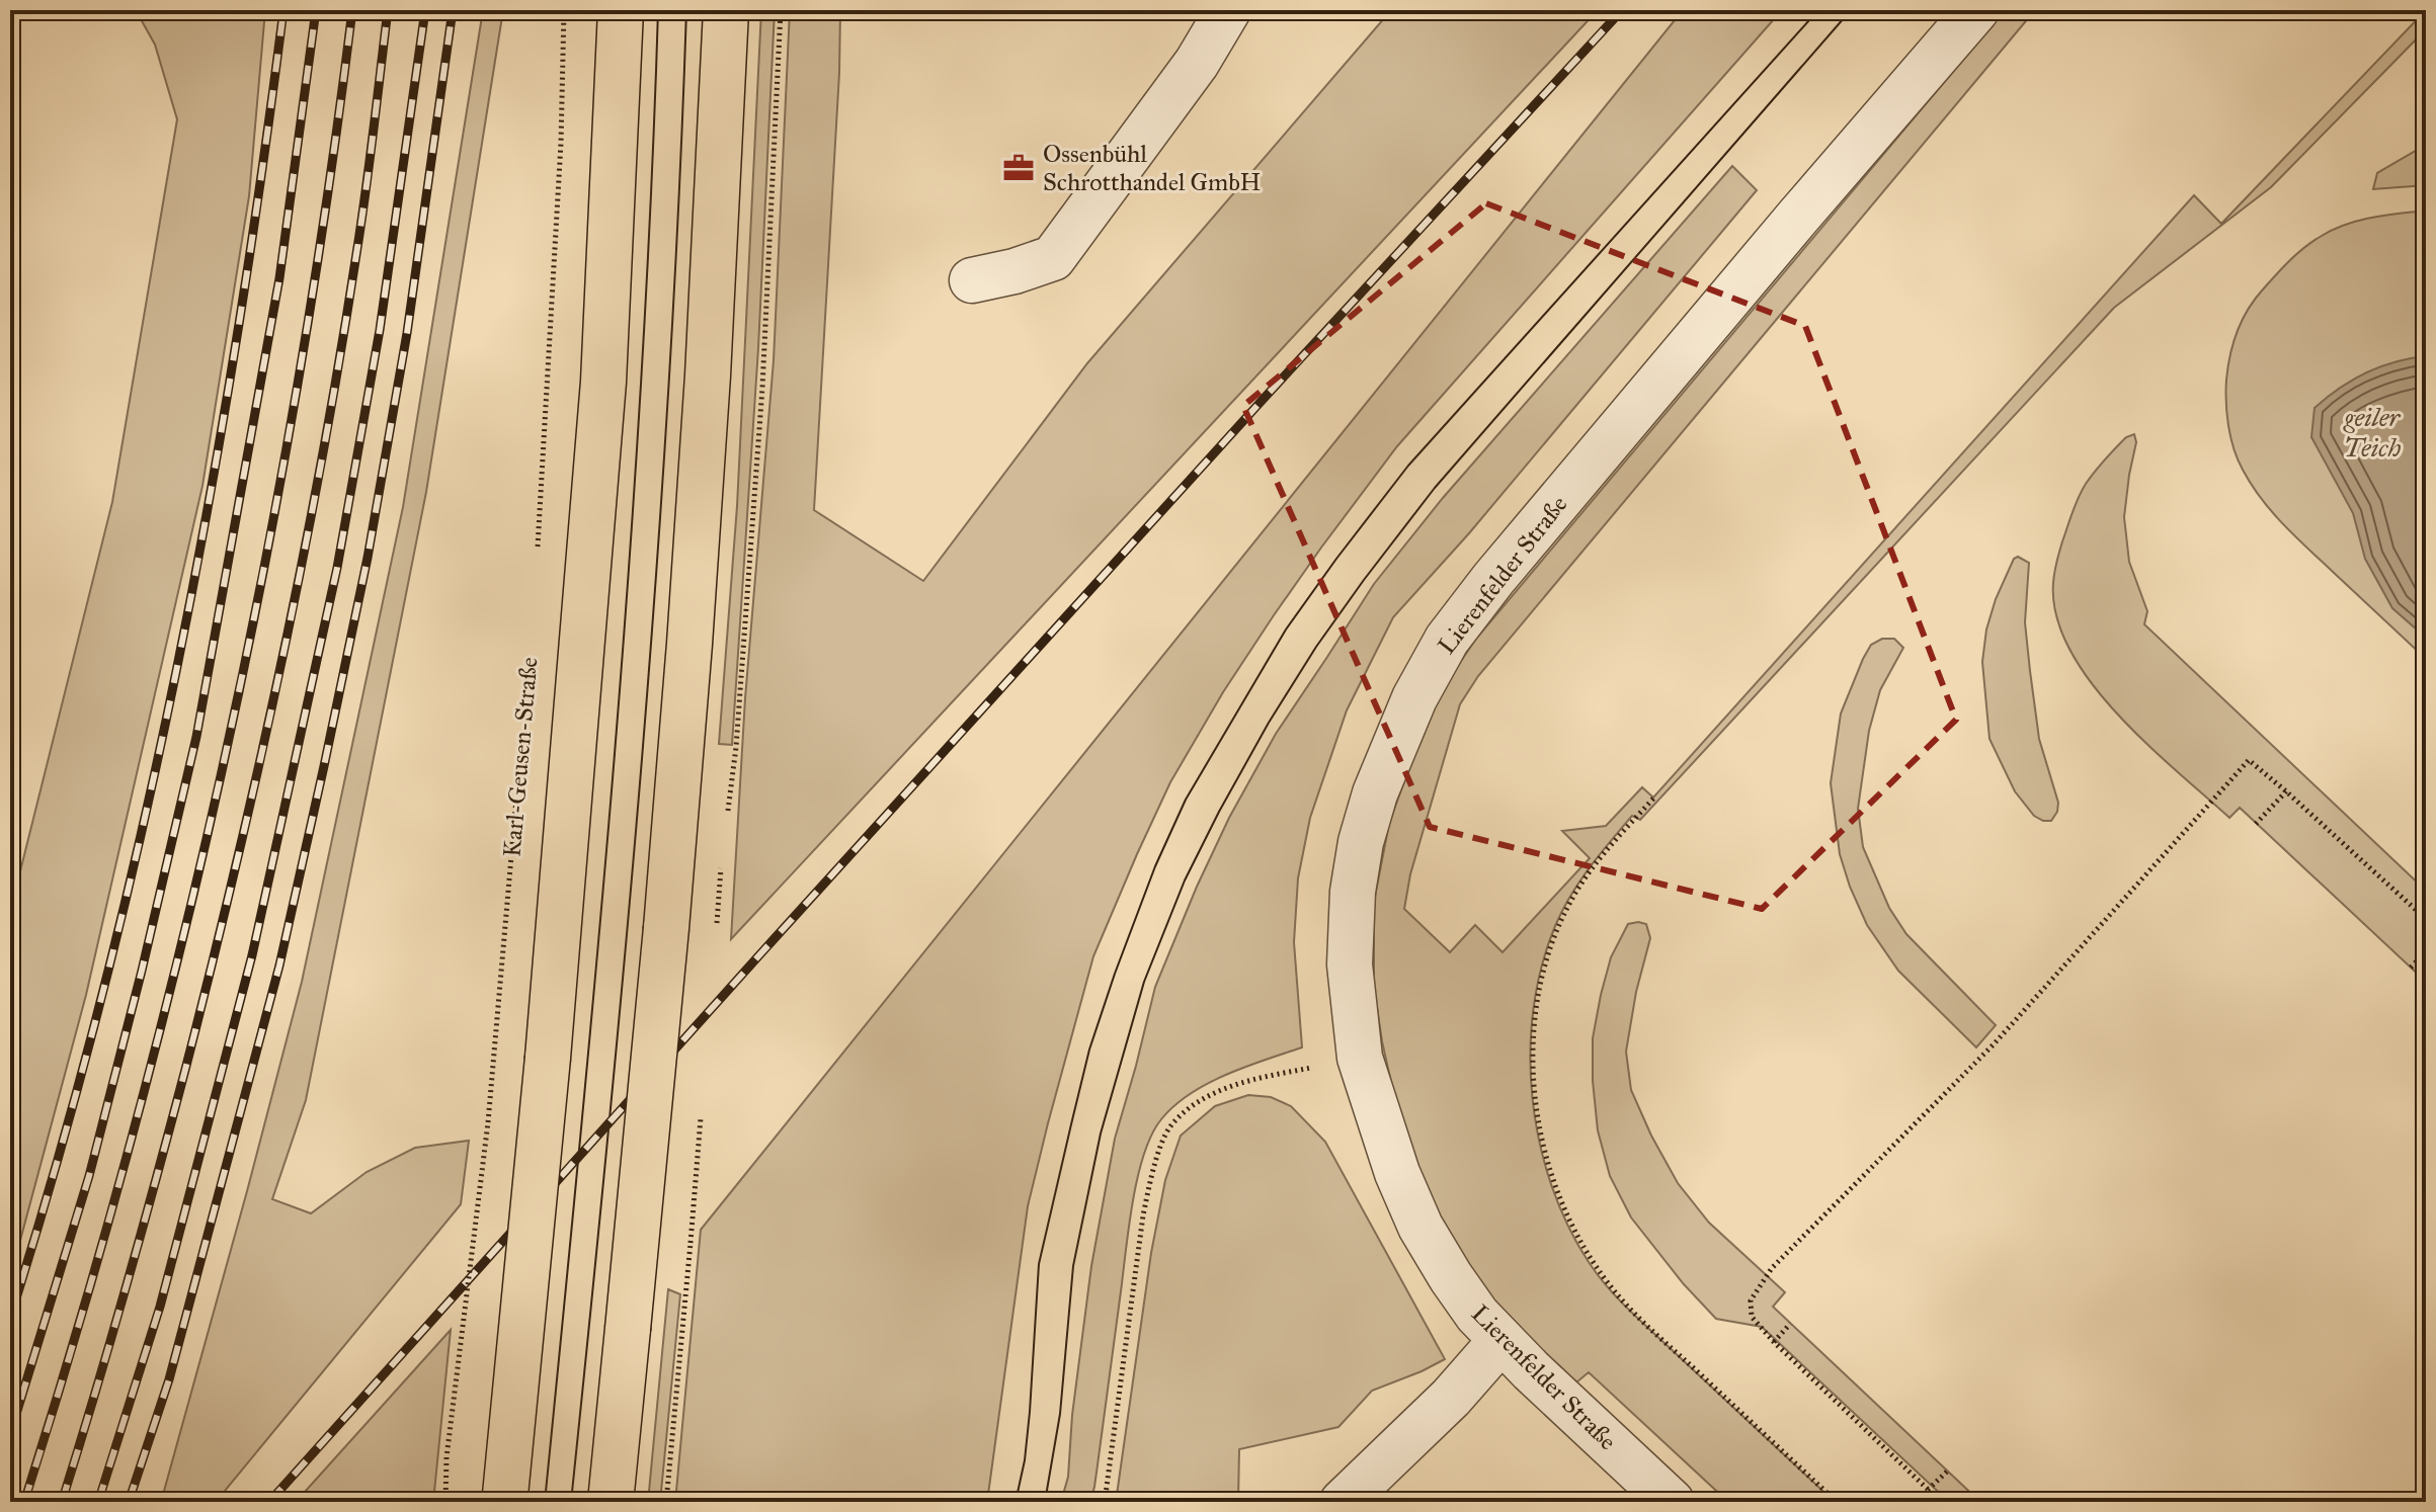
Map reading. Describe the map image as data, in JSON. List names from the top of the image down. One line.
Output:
{"streets":{"street":["Lierenfelder Straße"],"path":["Karl-Geusen-Straße"]},"water":["geiler Teich"],"places":{"office":["Ossenbühl Schrotthandel GmbH"]}}
